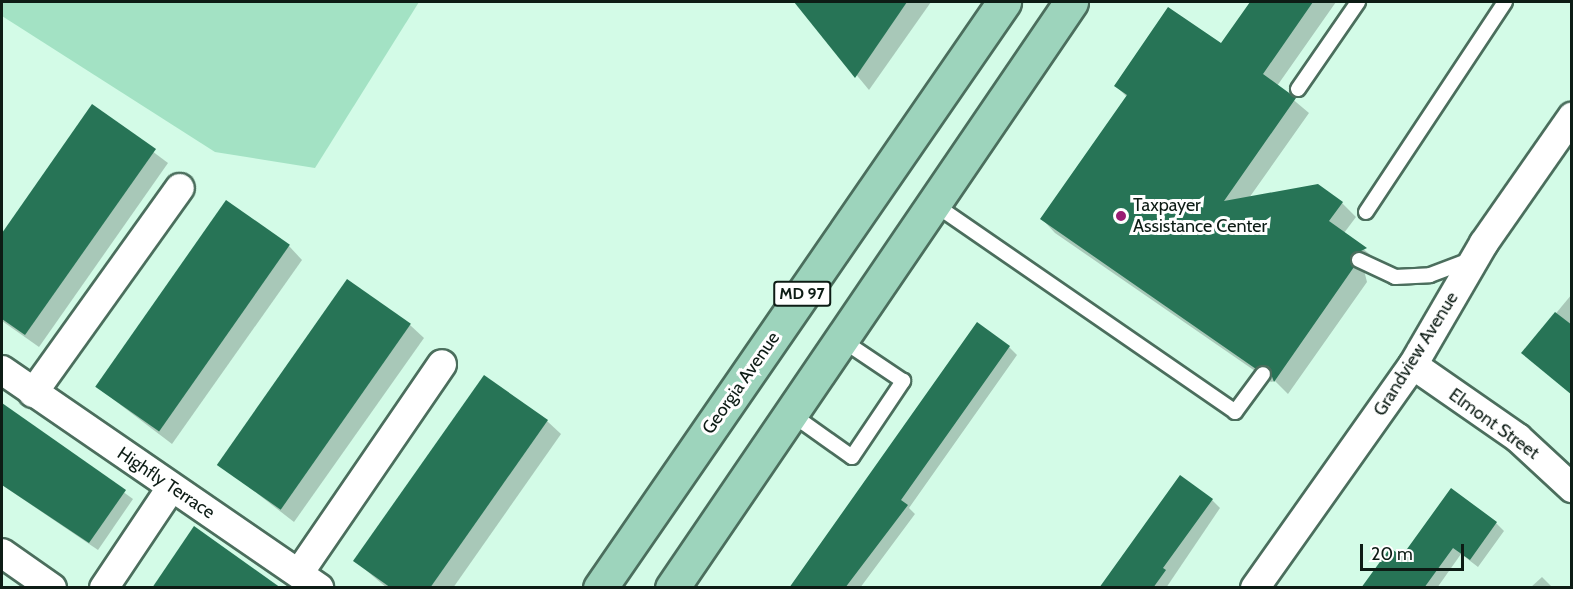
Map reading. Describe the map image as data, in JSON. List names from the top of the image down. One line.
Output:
{"streets":{"main road":["MD 97","Georgia Avenue"],"street":["Grandview Avenue","Elmont Street","Highfly Terrace"]},"crossings":[["Grandview Avenue","Elmont Street"]],"places":["Taxpayer Assistance Center"],"scale_bar":"20 m"}
